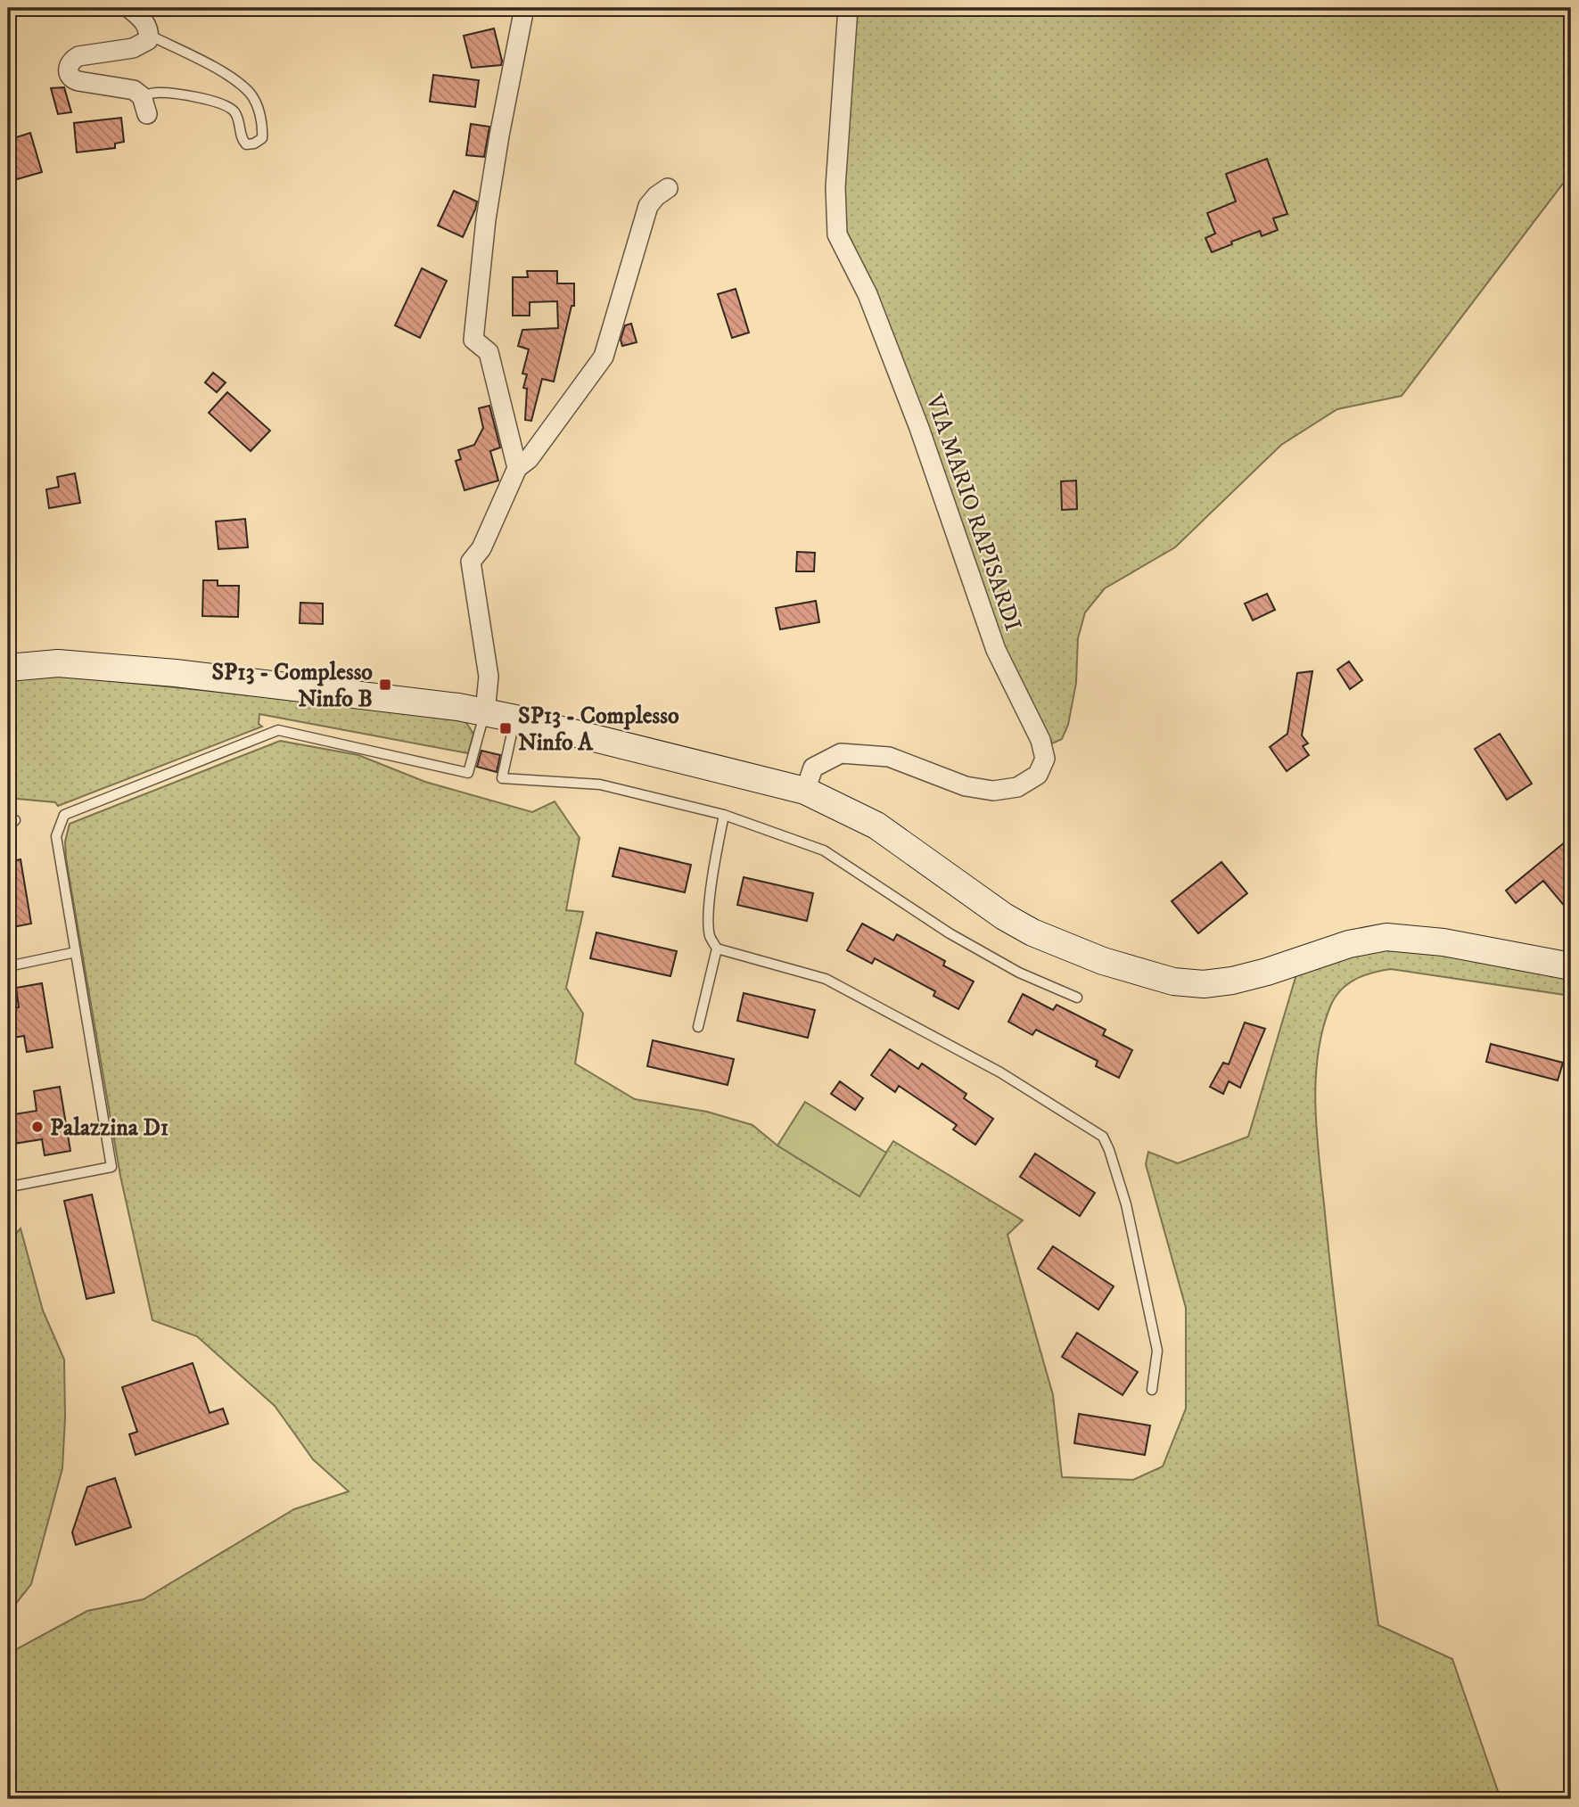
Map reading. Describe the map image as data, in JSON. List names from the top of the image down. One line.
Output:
{"streets":{"street":["VIA MARIO RAPISARDI"]},"places":{"transit":["SP13 - Complesso Ninfo B","SP13 - Complesso Ninfo A"],"other":["Palazzina D1"]}}
